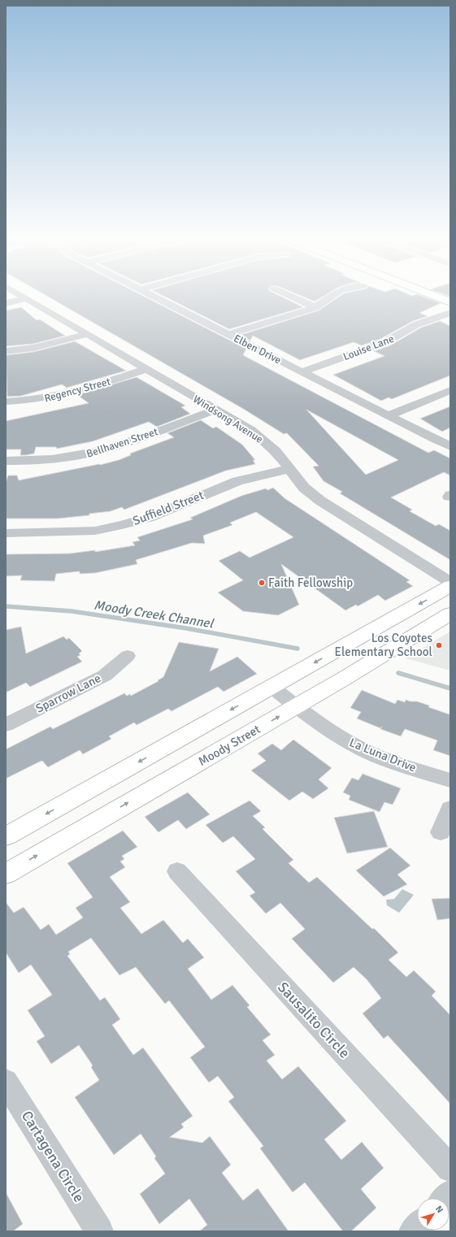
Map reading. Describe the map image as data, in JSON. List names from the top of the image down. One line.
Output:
{"streets":{"main road":["Moody Street"],"street":["Louise Lane","Elben Drive","Regency Street","Windsong Avenue","Bellhaven Street","Suffield Street","Sparrow Lane","La Luna Drive","Sausalito Circle","Cartagena Circle"]},"crossings":[["Louise Lane","Elben Drive"],["Regency Street","Windsong Avenue"],["Windsong Avenue","Bellhaven Street"],["Windsong Avenue","Suffield Street"],["Moody Street","La Luna Drive"]],"water":["Moody Creek Channel"],"places":["Faith Fellowship","Los Coyotes Elementary School"],"north":"top right"}
